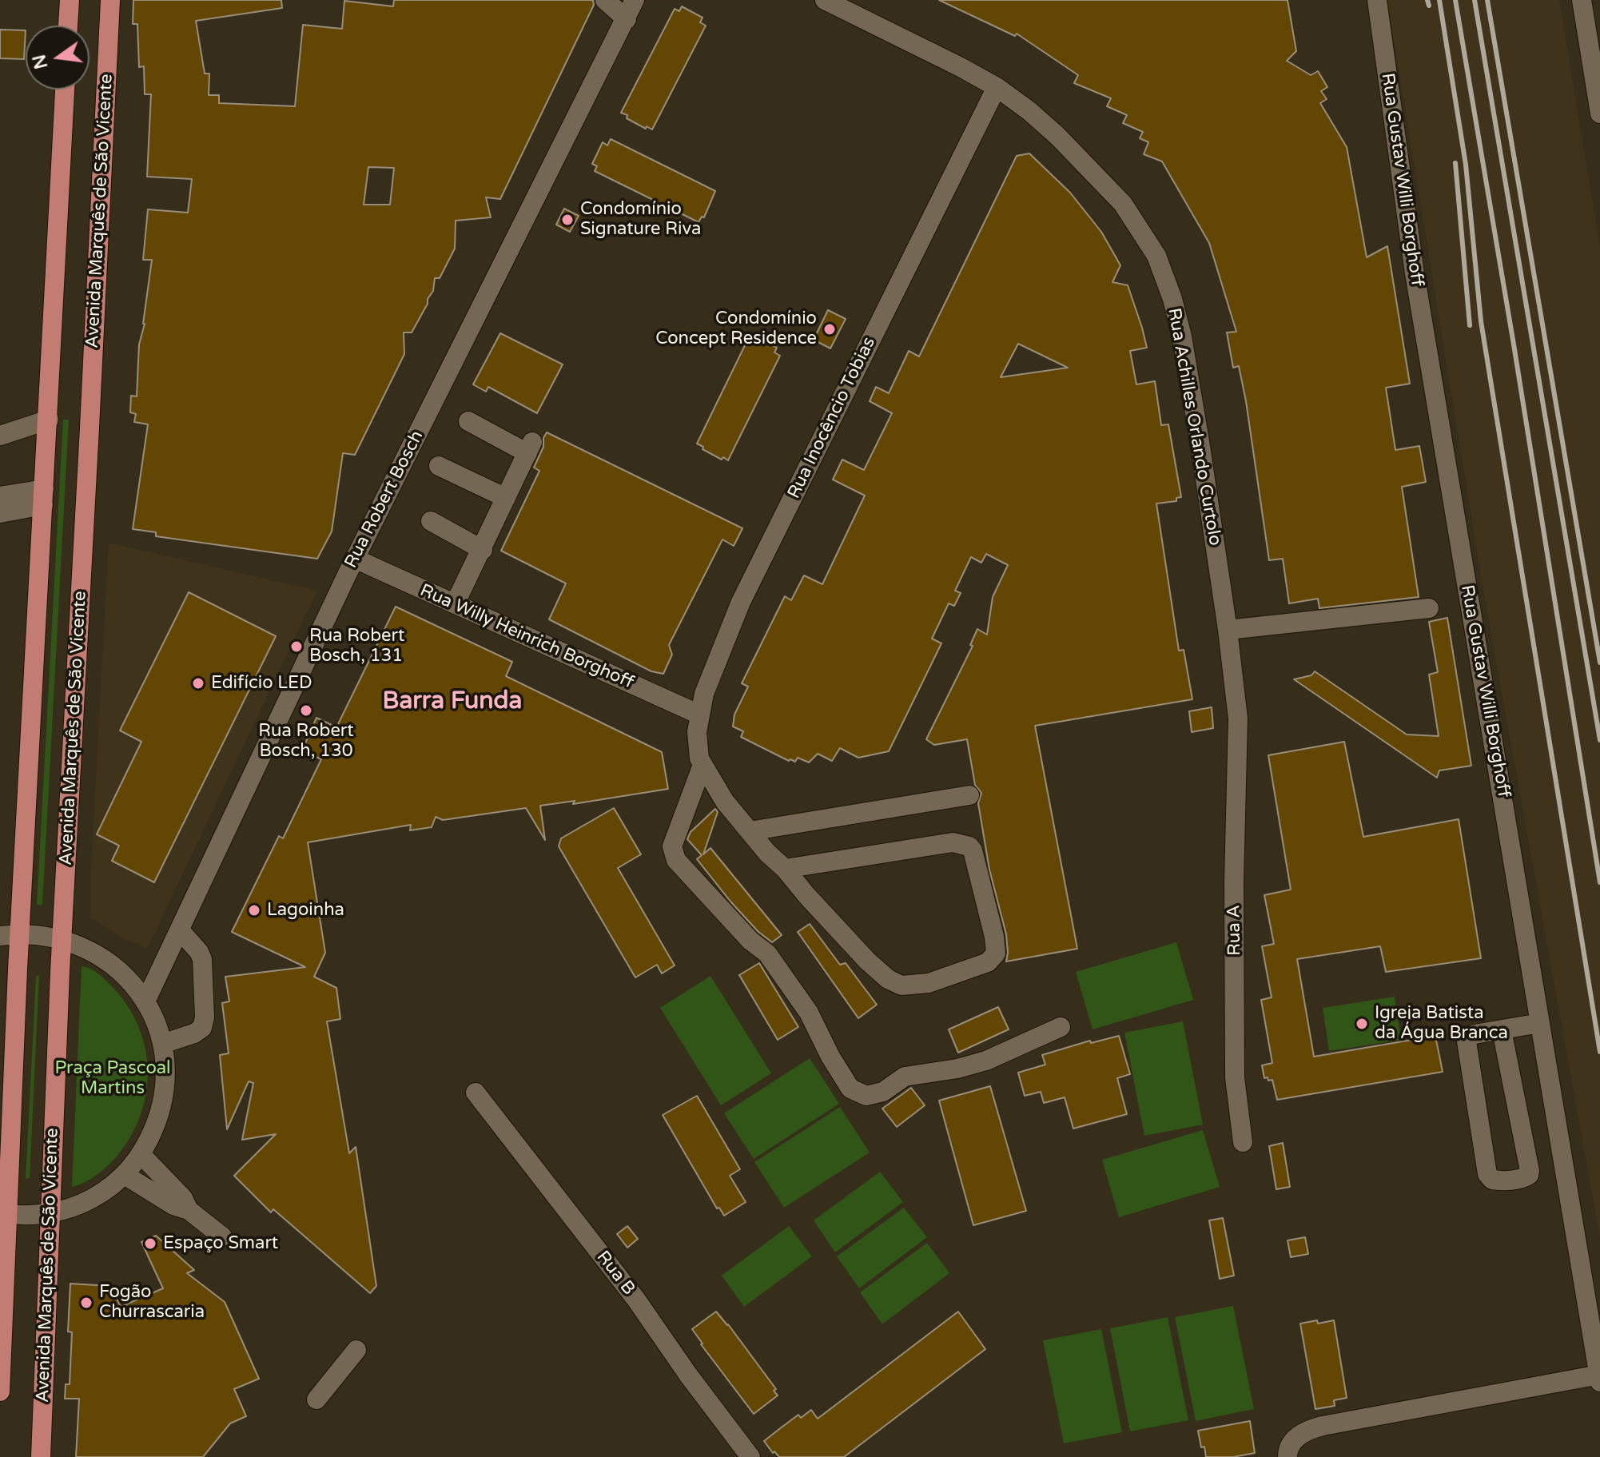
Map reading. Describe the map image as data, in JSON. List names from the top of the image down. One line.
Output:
{"streets":{"main road":["Avenida Marquês de São Vicente"],"street":["Rua Gustav Willi Borghoff","Rua Inocêncio Tobias","Rua Achilles Orlando Curtolo","Rua Robert Bosch","Rua Willy Heinrich Borghoff","Rua A","Rua B"]},"crossings":[["Rua Inocêncio Tobias","Rua Achilles Orlando Curtolo"],["Rua Inocêncio Tobias","Rua Willy Heinrich Borghoff"],["Rua Achilles Orlando Curtolo","Rua A"],["Rua Robert Bosch","Rua Willy Heinrich Borghoff"]],"districts":["Barra Funda"],"parks":["Praça Pascoal Martins"],"places":["Condomínio Signature Riva","Condomínio Concept Residence","Rua Robert Bosch, 131","Edifício LED","Rua Robert Bosch, 130","Lagoinha","Igreja Batista da Água Branca","Espaço Smart","Fogão Churrascaria"],"north":"left"}
